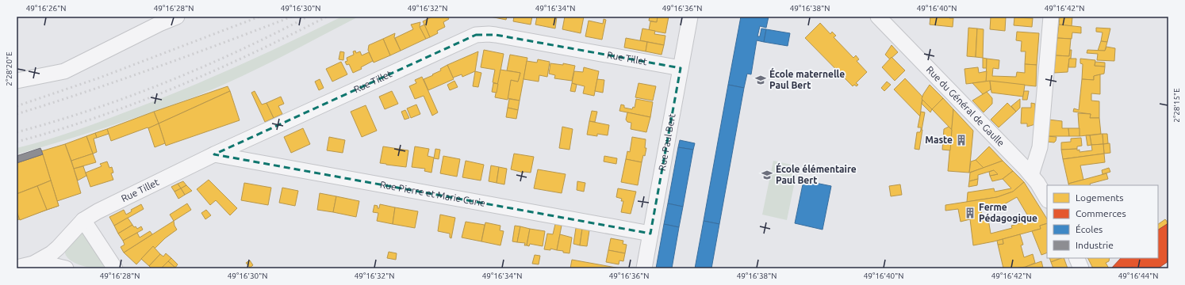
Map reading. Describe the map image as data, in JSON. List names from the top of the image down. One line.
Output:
{"streets":{"street":["Rue Tillet","Rue du Général de Gaulle","Rue Paul Bert","Rue Pierre et Marie Curie"]},"crossings":[["Rue Tillet","Rue Paul Bert"],["Rue Tillet","Rue Pierre et Marie Curie"],["Rue Paul Bert","Rue Pierre et Marie Curie"]],"places":{"school or university":["École maternelle Paul Bert","École élémentaire Paul Bert"],"building":["Maste","Ferme Pédagogique"]},"legend":["Logements","Commerces","Écoles","Industrie"],"coordinates":["49°16'26\"N","49°16'28\"N","49°16'30\"N","49°16'32\"N","49°16'34\"N","49°16'36\"N","49°16'38\"N","49°16'40\"N","49°16'42\"N","2°28'20\"E","2°28'15\"E","49°16'44\"N"]}
